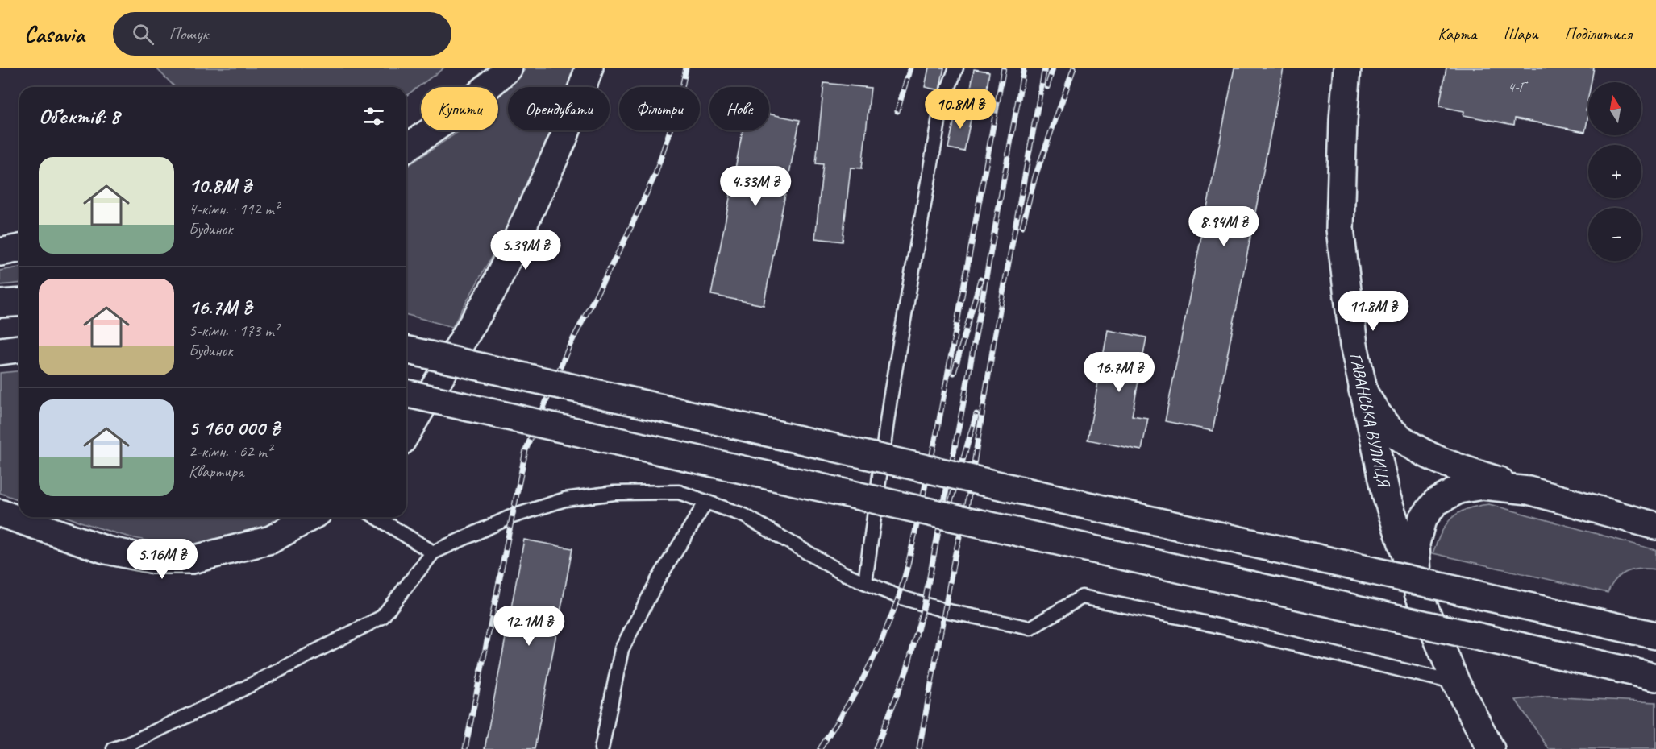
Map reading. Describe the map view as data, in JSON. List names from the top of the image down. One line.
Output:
{"streets":{"main road":["ГАВАНСЬКА ВУЛИЦЯ"]},"house_numbers":["4-Г"],"north":"top","page":{"header":"Casavia","search":"Пошук","nav":["Карта","Шари","Поділитися"],"map_buttons":["+","−"],"chip":["Купити","Орендувати","Фільтри","Нове"],"heading":"Об’єктів: 8","price":["10.8M ₴","4.33M ₴","8.94M ₴","5.39M ₴","11.8M ₴","16.7M ₴","5.16M ₴","12.1M ₴"],"list":[{"name":"10.8M ₴","note":"4-кімн. · 112 m² · Будинок"},{"name":"16.7M ₴","note":"5-кімн. · 173 m² · Будинок"},{"name":"5 160 000 ₴","note":"2-кімн. · 62 m² · Квартира"}]}}
